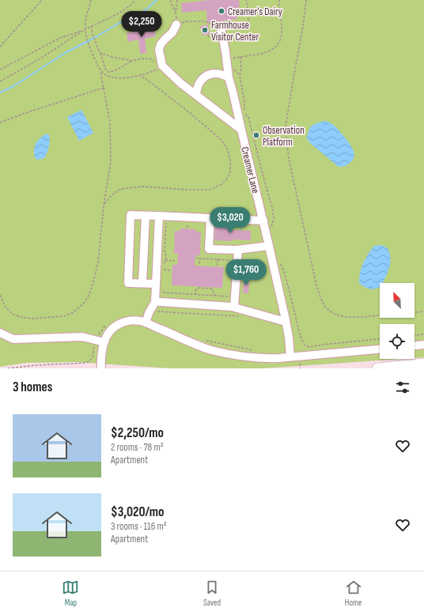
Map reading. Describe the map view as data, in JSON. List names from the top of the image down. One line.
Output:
{"streets":{"street":["Creamer Lane"]},"places":["Creamer's Dairy","Farmhouse Visitor Center","Observation Platform"],"north":"top left","page":{"price":["$2,250","$3,020","$1,760"],"heading":"3 homes","list":[{"name":"$2,250/mo","note":"2 rooms · 78 m² · Apartment"},{"name":"$3,020/mo","note":"3 rooms · 116 m² · Apartment"}],"tabs":["Map","Saved","Home"]}}
